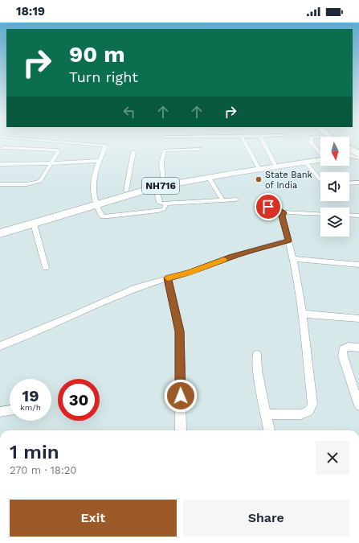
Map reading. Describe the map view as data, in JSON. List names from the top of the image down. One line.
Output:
{"streets":{"highway":["NH716"]},"places":["State Bank of India"],"north":"bottom","page":{"status":"18:19","turn":["90 m","Turn right"],"speed":"19 km/h","limit":"30","heading":["1 min","270 m · 18:20"],"buttons":["Exit","Share"]}}
